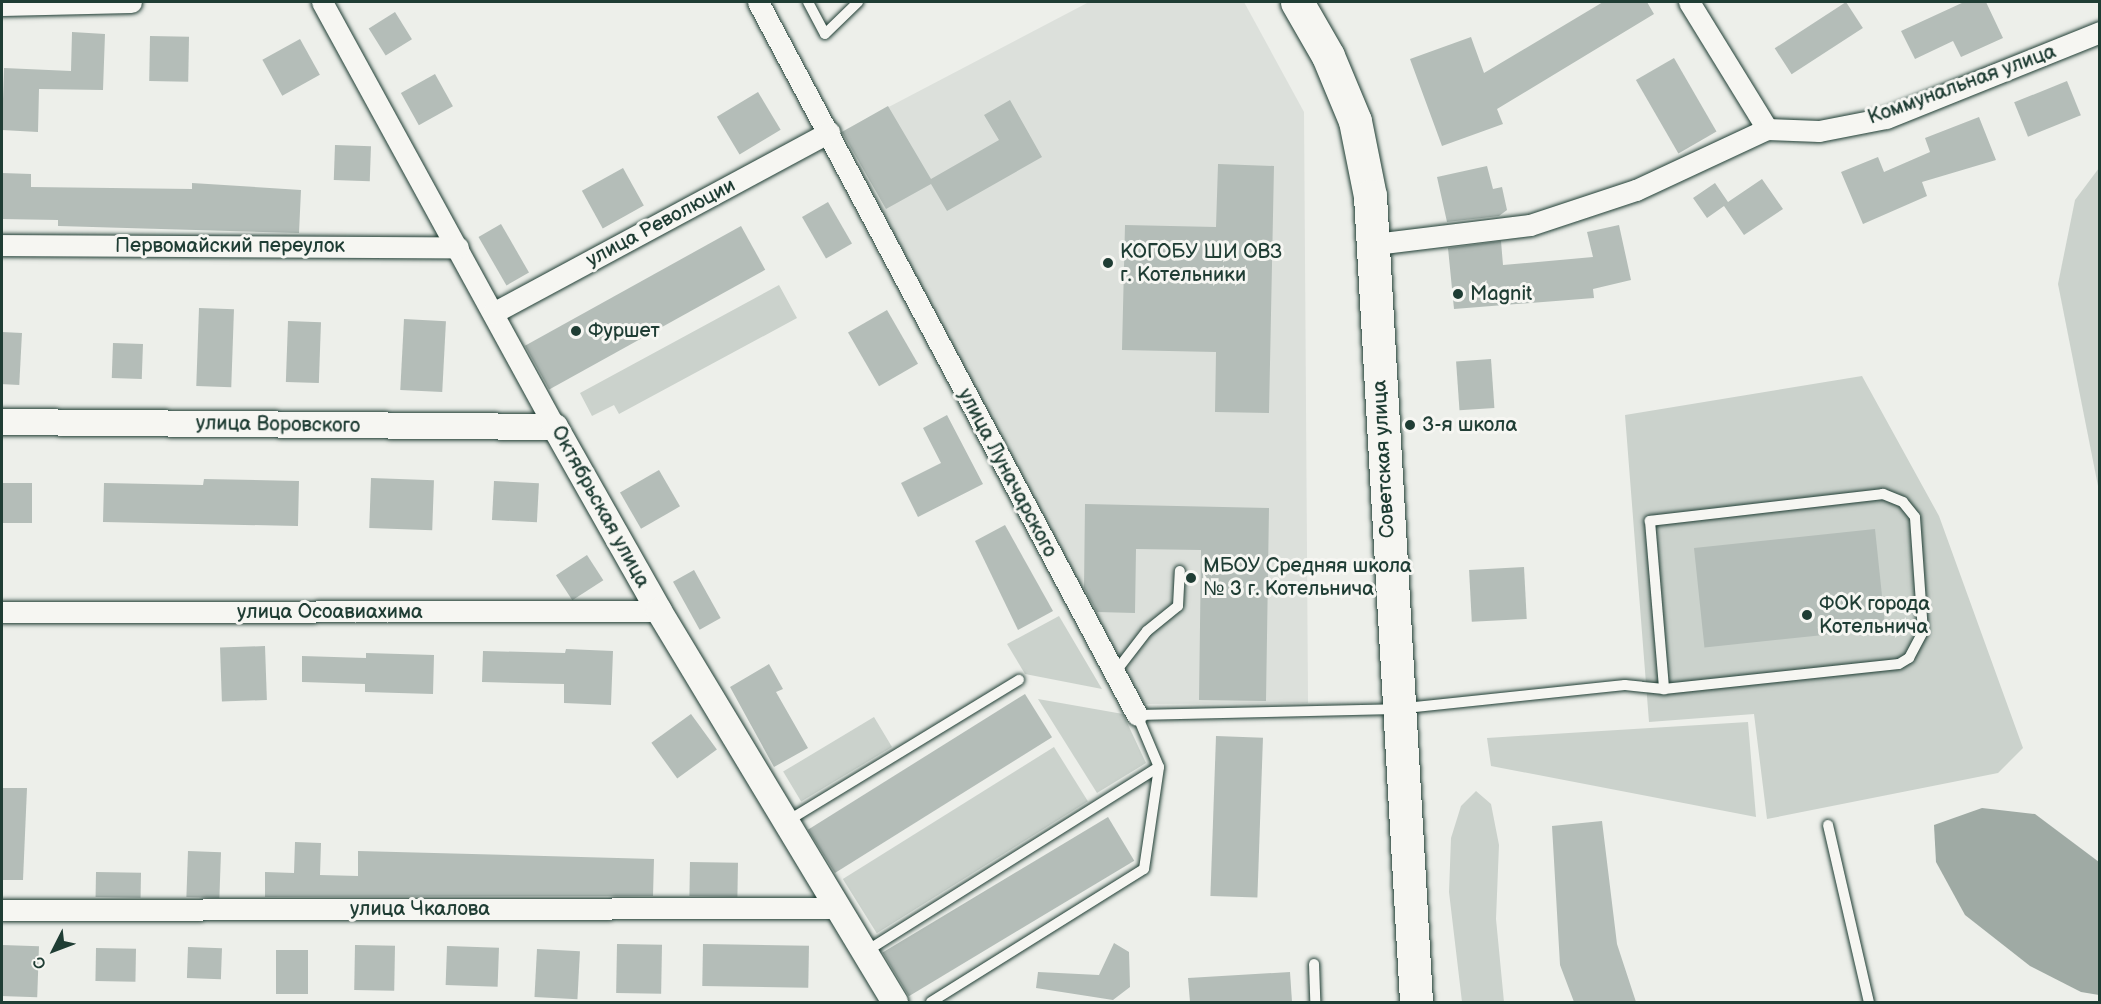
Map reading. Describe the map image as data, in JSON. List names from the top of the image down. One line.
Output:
{"streets":{"main road":["Советская улица"],"street":["Коммунальная улица","улица Революции","Первомайский переулок","улица Воровского","улица Луначарского","Октябрьская улица","улица Осоавиахима","улица Чкалова"]},"crossings":[["Коммунальная улица","Советская улица"],["улица Революции","улица Луначарского"],["улица Революции","Октябрьская улица"],["Первомайский переулок","Октябрьская улица"],["улица Воровского","Октябрьская улица"],["Октябрьская улица","улица Осоавиахима"],["Октябрьская улица","улица Чкалова"]],"places":["КОГОБУ ШИ ОВЗ г. Котельники","Magnit","Фуршет","3-я школа","МБОУ Средняя школа № 3 г. Котельнича","ФОК города Котельнича"],"north":"bottom left"}
